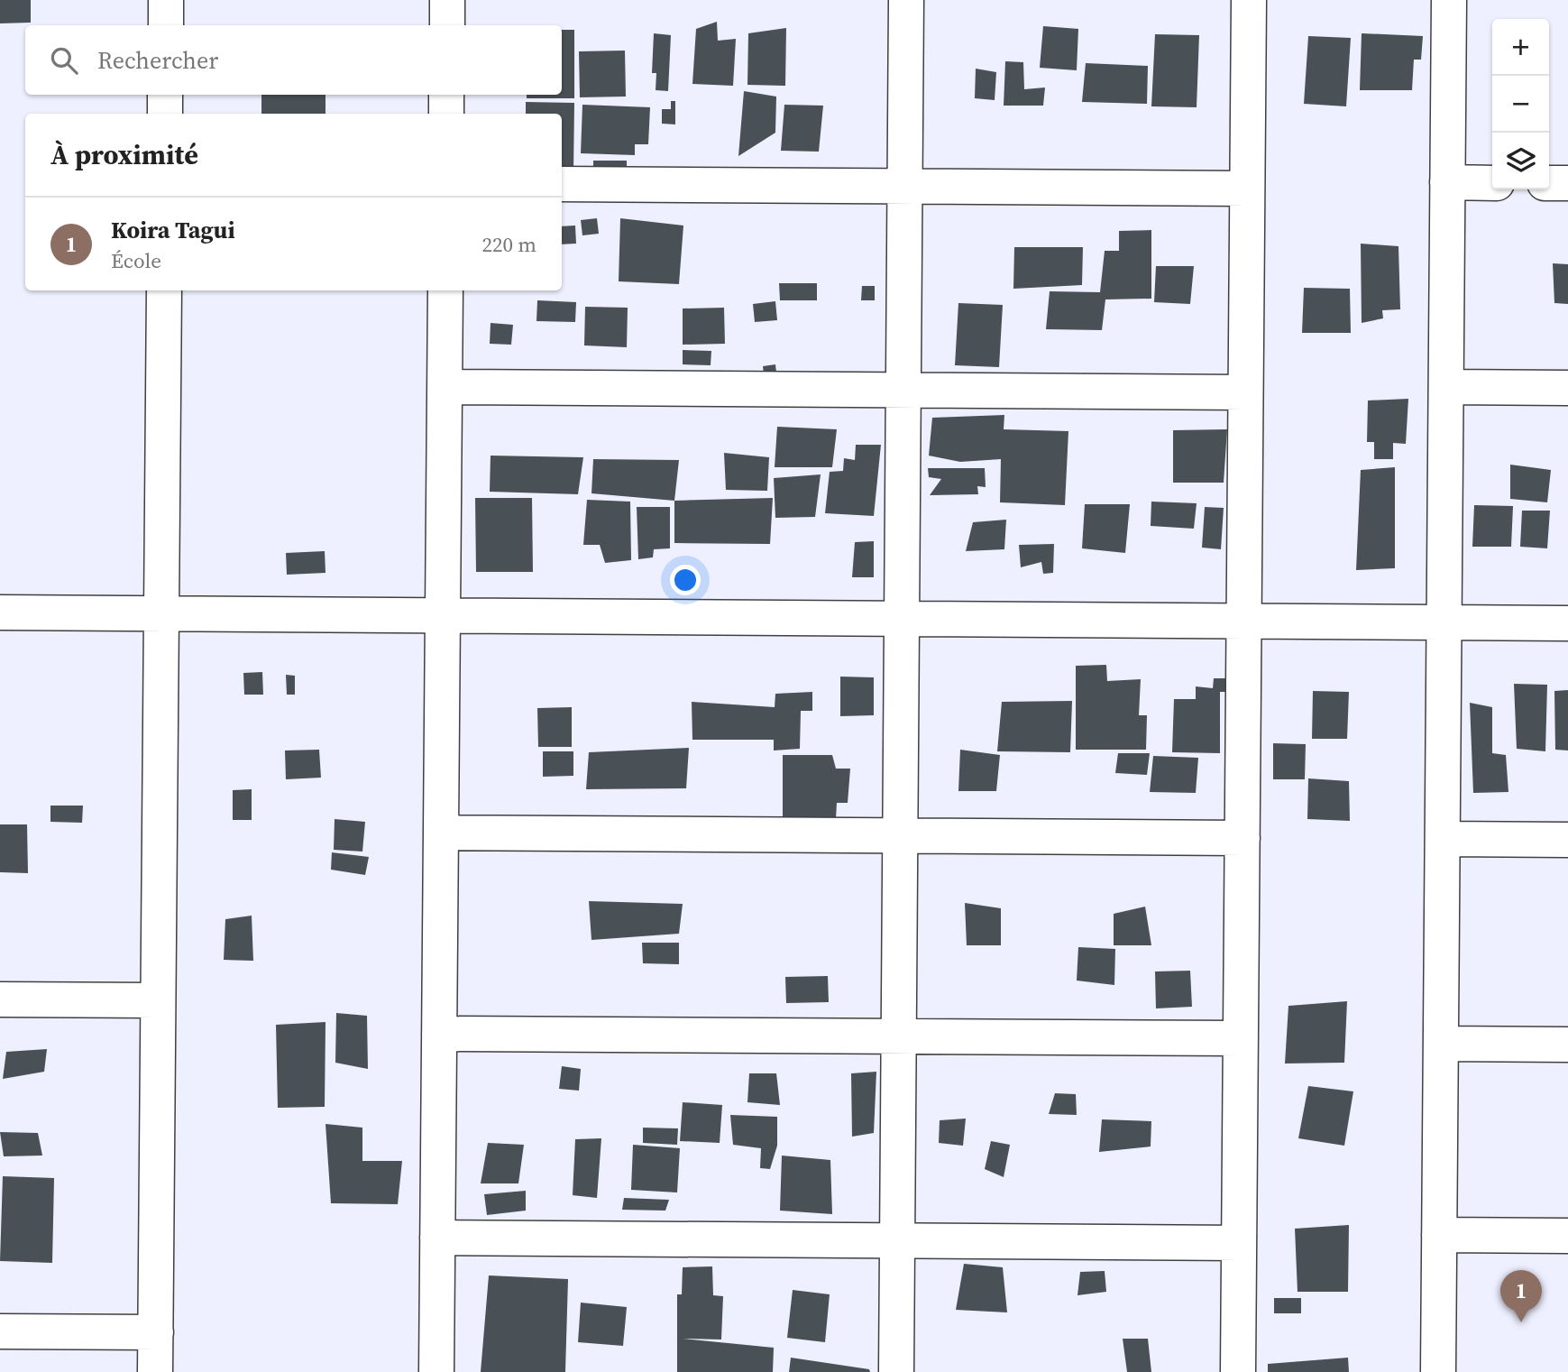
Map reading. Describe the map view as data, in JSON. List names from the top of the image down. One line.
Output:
{"page":{"map_buttons":["+","−"],"search":"Rechercher","heading":"À proximité","list":[{"mark":"1","name":"Koira Tagui","note":"École","value":"220 m"}],"pins":"1"}}
